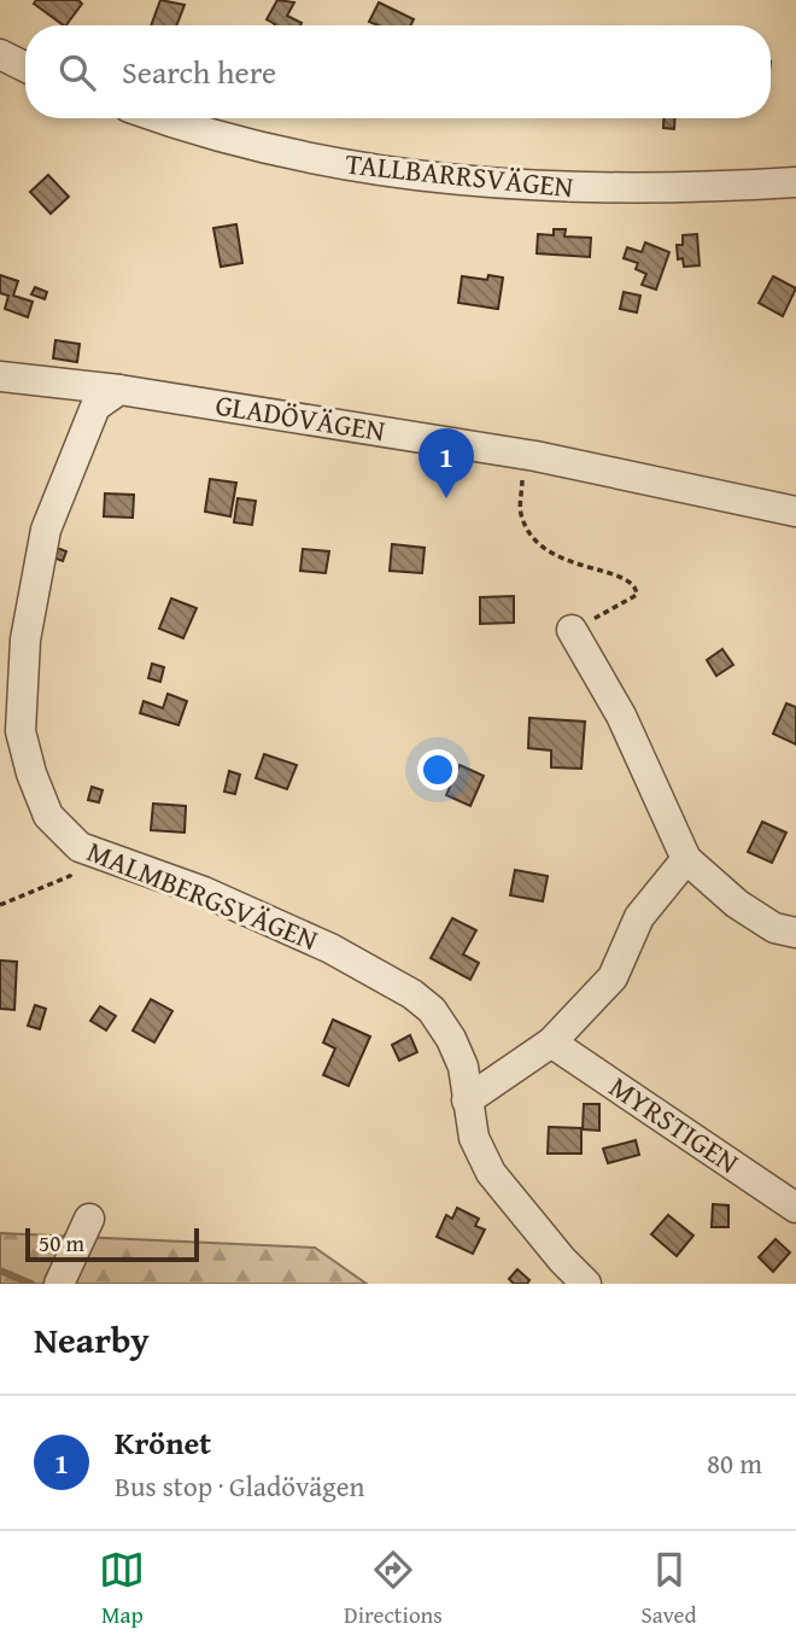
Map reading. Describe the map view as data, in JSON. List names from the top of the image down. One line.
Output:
{"streets":{"street":["TALLBARRSVÄGEN","GLADÖVÄGEN","MALMBERGSVÄGEN","MYRSTIGEN"]},"crossings":[["GLADÖVÄGEN","MALMBERGSVÄGEN"]],"scale_bar":"50 m","page":{"search":"Search here","pins":"1","scale":"50 m","heading":"Nearby","list":[{"mark":"1","name":"Krönet","note":"Bus stop · Gladövägen","value":"80 m"}],"nav":["Map","Directions","Saved"]}}
